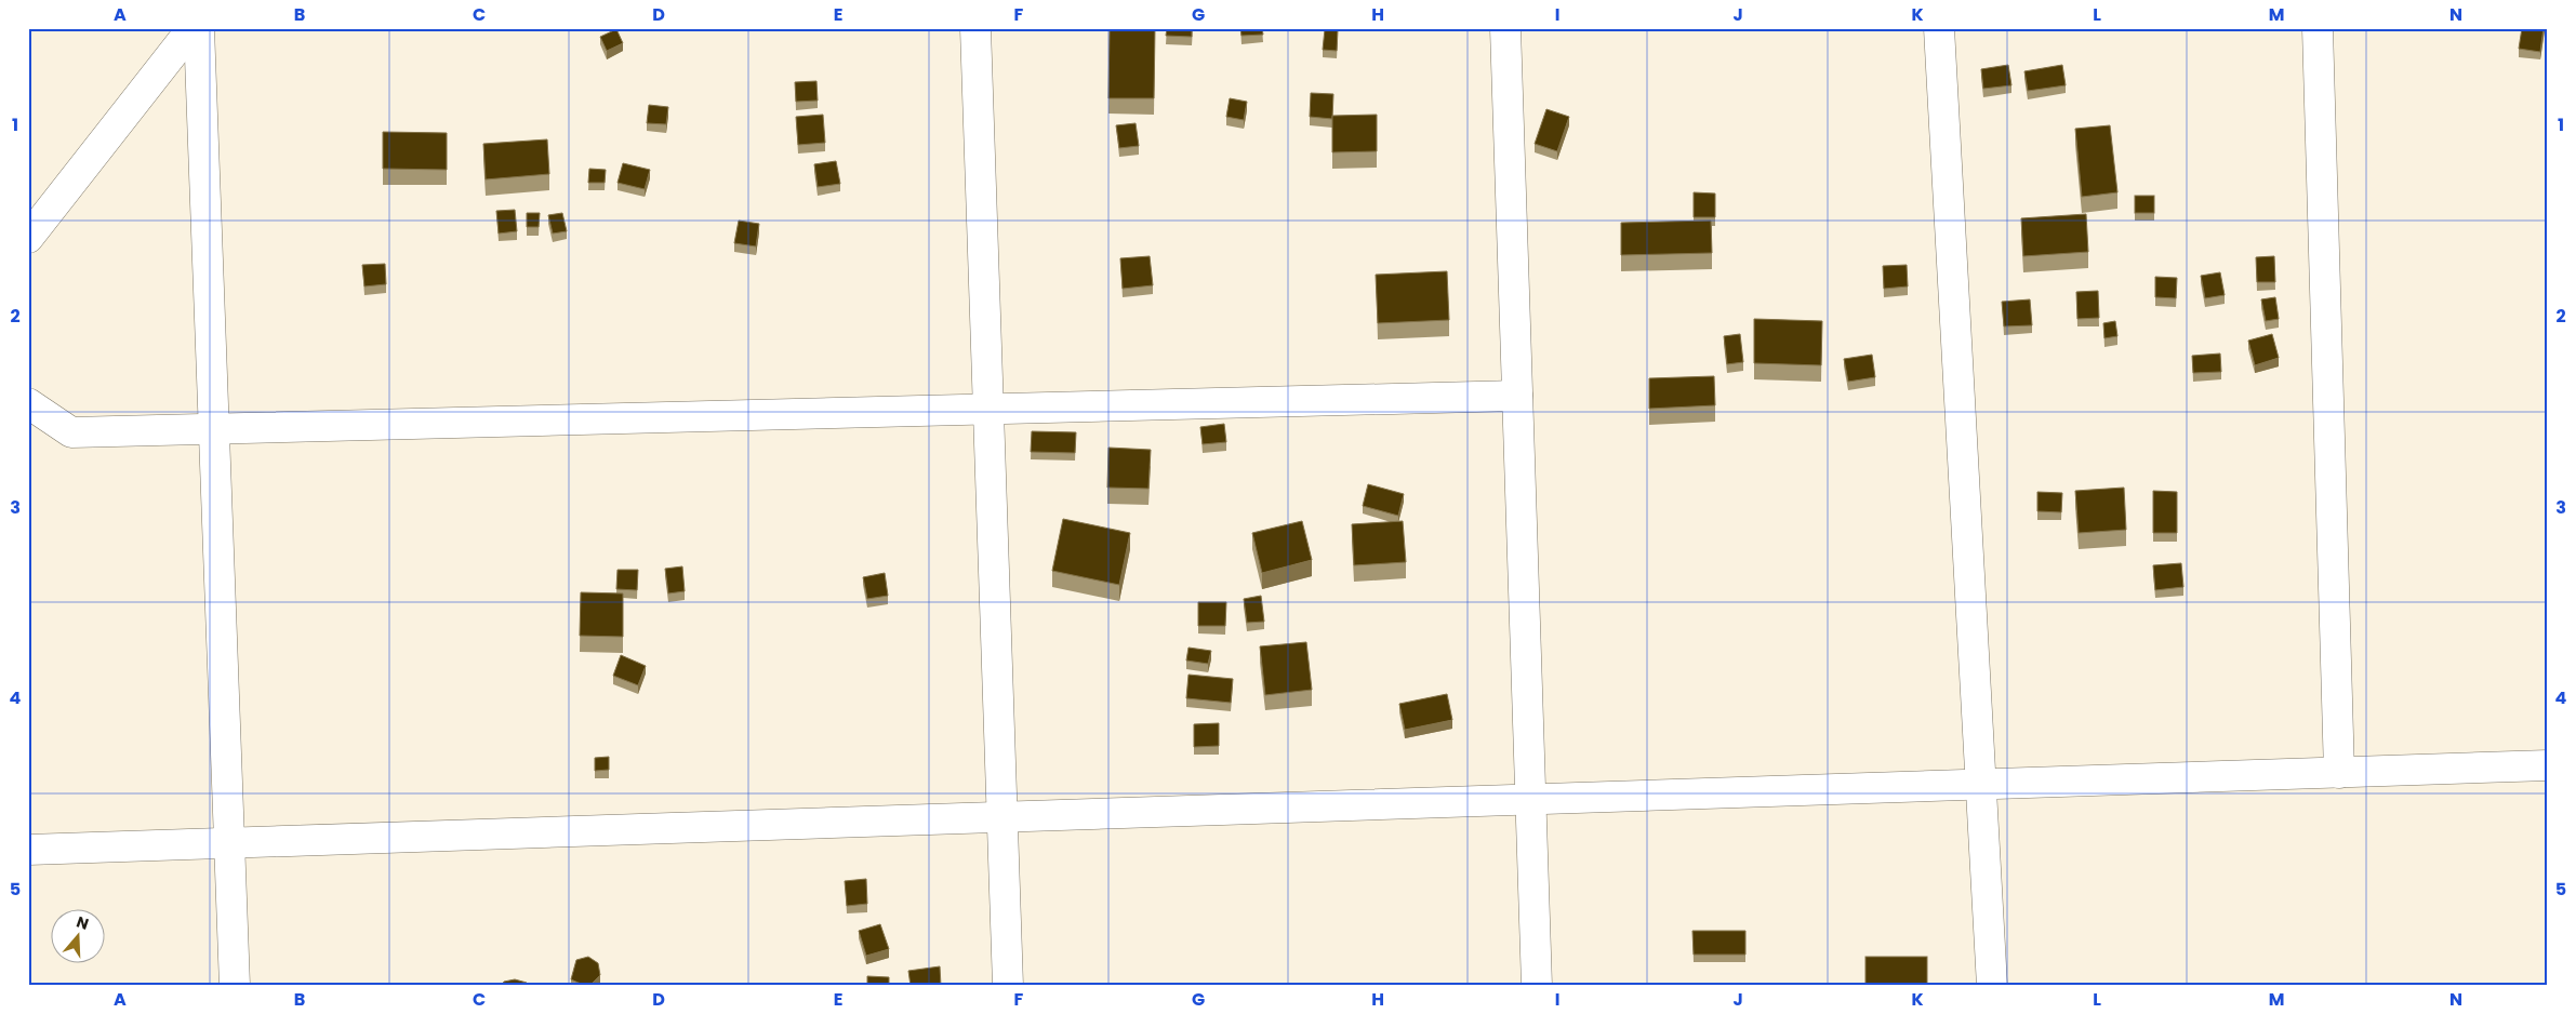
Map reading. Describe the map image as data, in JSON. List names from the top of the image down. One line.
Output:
{"north":"top","grid":{"columns":["A","B","C","D","E","F","G","H","I","J","K","L","M","N"],"rows":["1","2","3","4","5"]}}
